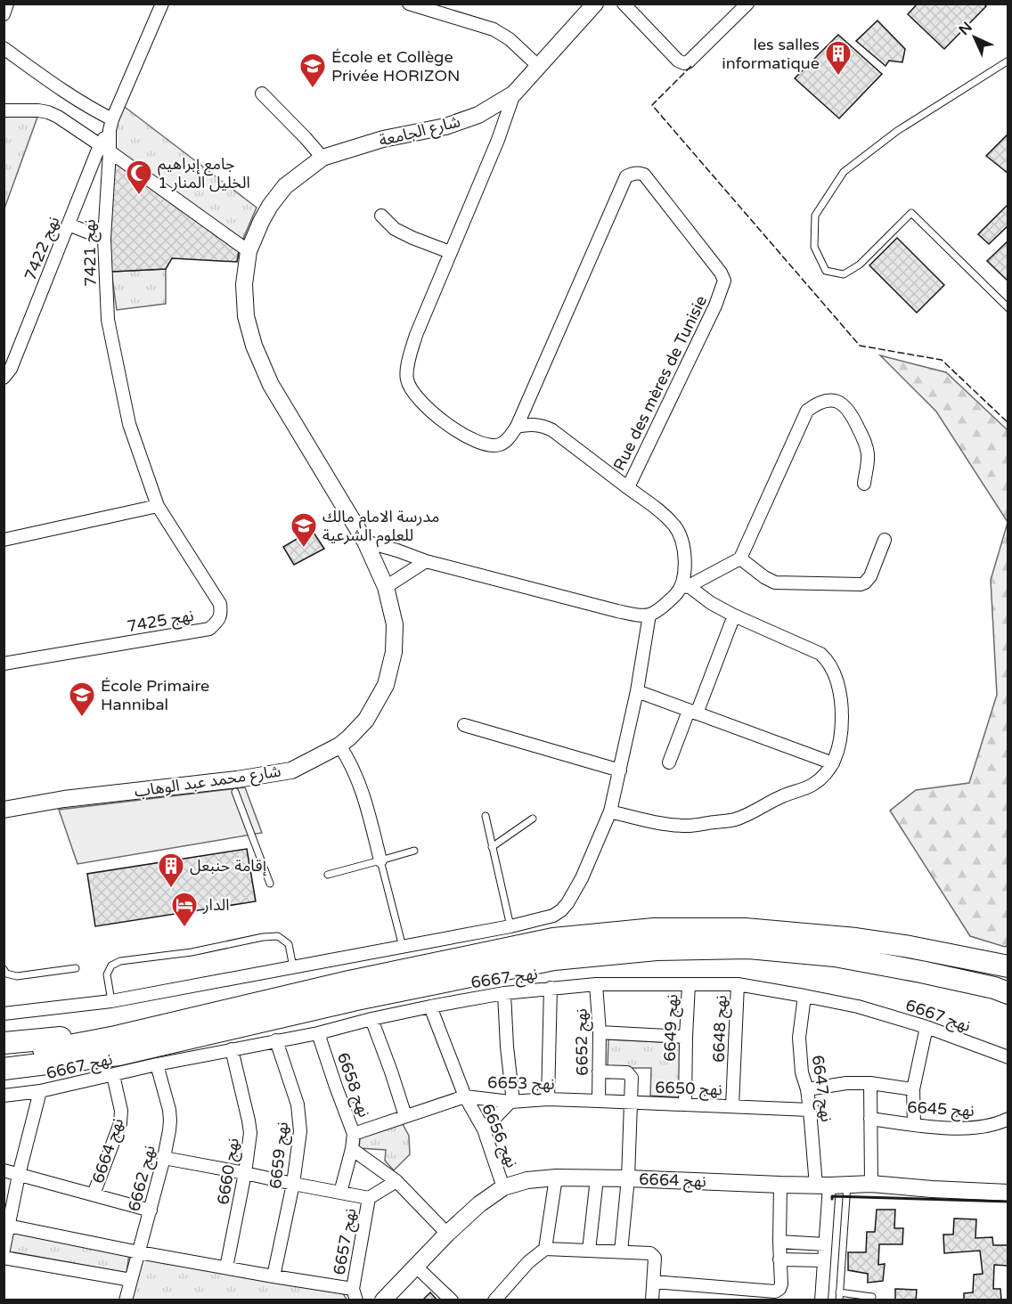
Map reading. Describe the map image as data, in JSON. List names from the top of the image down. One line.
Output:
{"streets":{"street":["شارع الجامعة","نهج 7422","نهج 7421","Rue des mères de Tunisie","نهج 7425","شارع محمد عبد الوهاب","نهج 6667","نهج 6649","نهج 6648","نهج 6652","نهج 6653","نهج 6658","نهج 6650","نهج 6647","نهج 6645","نهج 6656","نهج 6664","نهج 6659","نهج 6660","نهج 6662","نهج 6657"]},"crossings":[["شارع الجامعة","شارع محمد عبد الوهاب"],["نهج 7422","نهج 7421"],["نهج 7421","نهج 7425"],["نهج 6667","نهج 6649"],["نهج 6667","نهج 6648"],["نهج 6667","نهج 6652"],["نهج 6667","نهج 6658"],["نهج 6667","نهج 6647"],["نهج 6667","نهج 6656"],["نهج 6667","نهج 6664"],["نهج 6667","نهج 6659"],["نهج 6667","نهج 6660"],["نهج 6667","نهج 6662"],["نهج 6649","نهج 6650"],["نهج 6648","نهج 6650"],["نهج 6652","نهج 6653"],["نهج 6652","نهج 6650"],["نهج 6653","نهج 6658"],["نهج 6653","نهج 6650"],["نهج 6653","نهج 6656"],["نهج 6658","نهج 6657"],["نهج 6650","نهج 6647"],["نهج 6647","نهج 6664"],["نهج 6656","نهج 6664"]],"places":{"building":["les salles informatique","إقامة حنبعل"],"school or university":["École et Collège Privée HORIZON","مدرسة الامام مالك للعلوم الشرعية","École Primaire Hannibal"],"mosque":["جامع إبراهيم الخليل المنار 1"],"hotel":["الدار"]},"north":"top left"}
